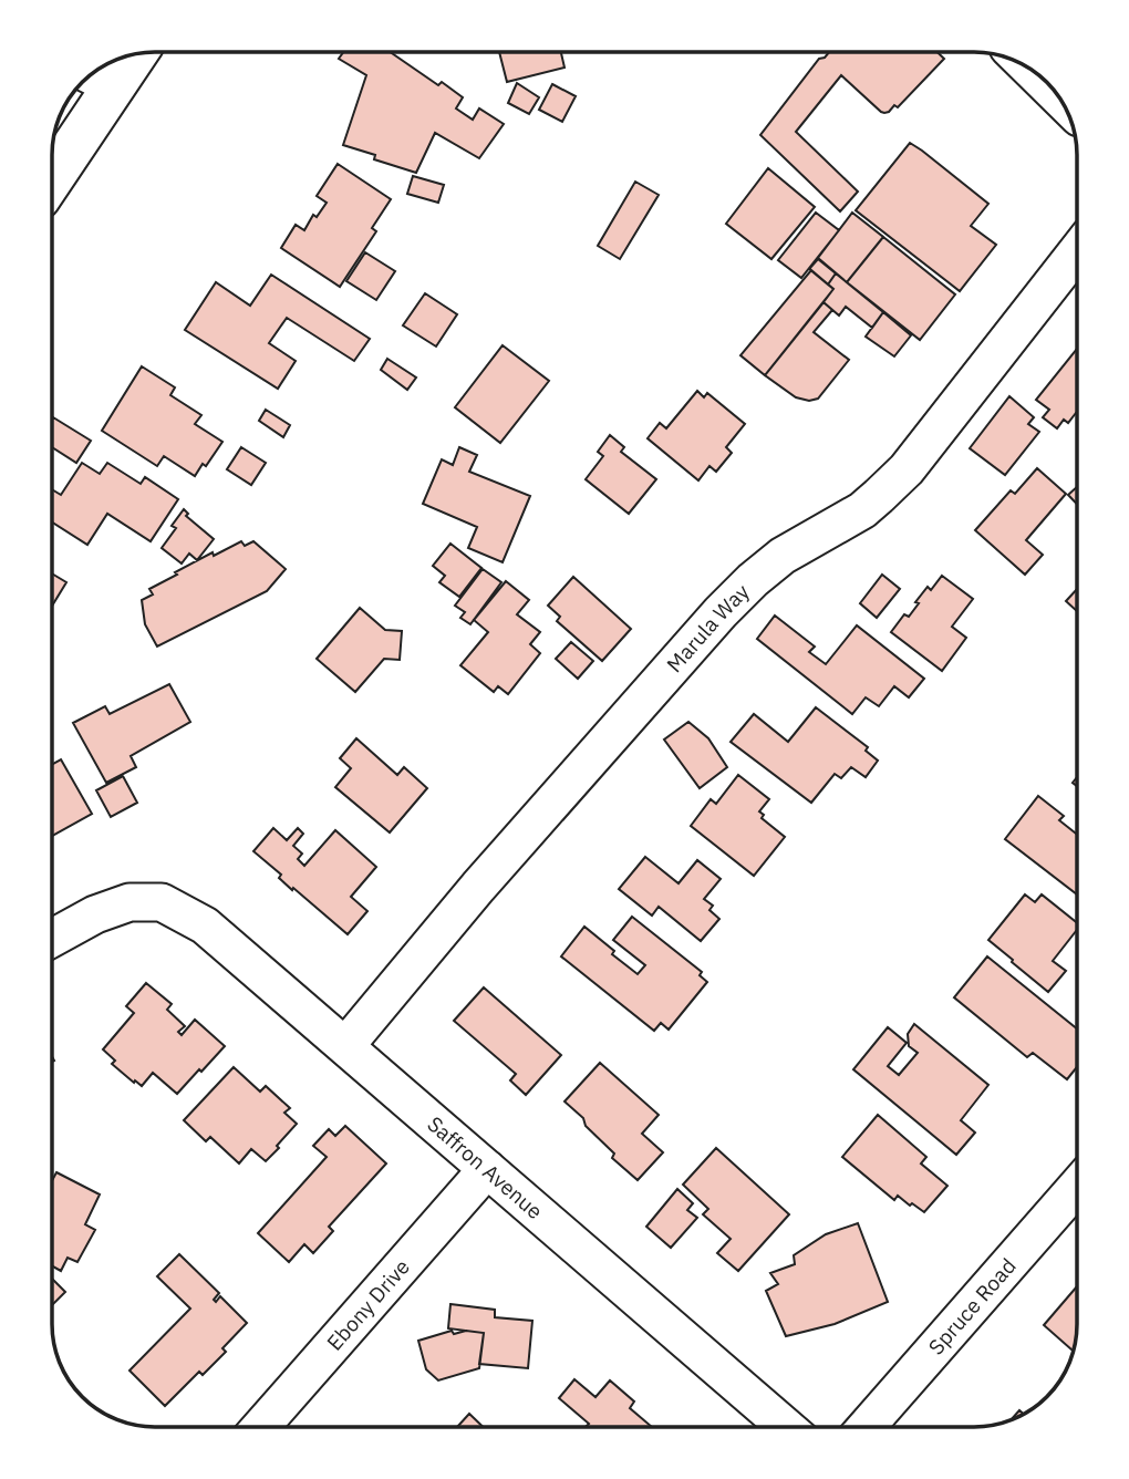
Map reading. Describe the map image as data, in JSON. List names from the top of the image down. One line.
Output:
{"streets":{"street":["Marula Way","Saffron Avenue","Ebony Drive","Spruce Road"]},"crossings":[["Marula Way","Saffron Avenue"],["Saffron Avenue","Ebony Drive"]]}
